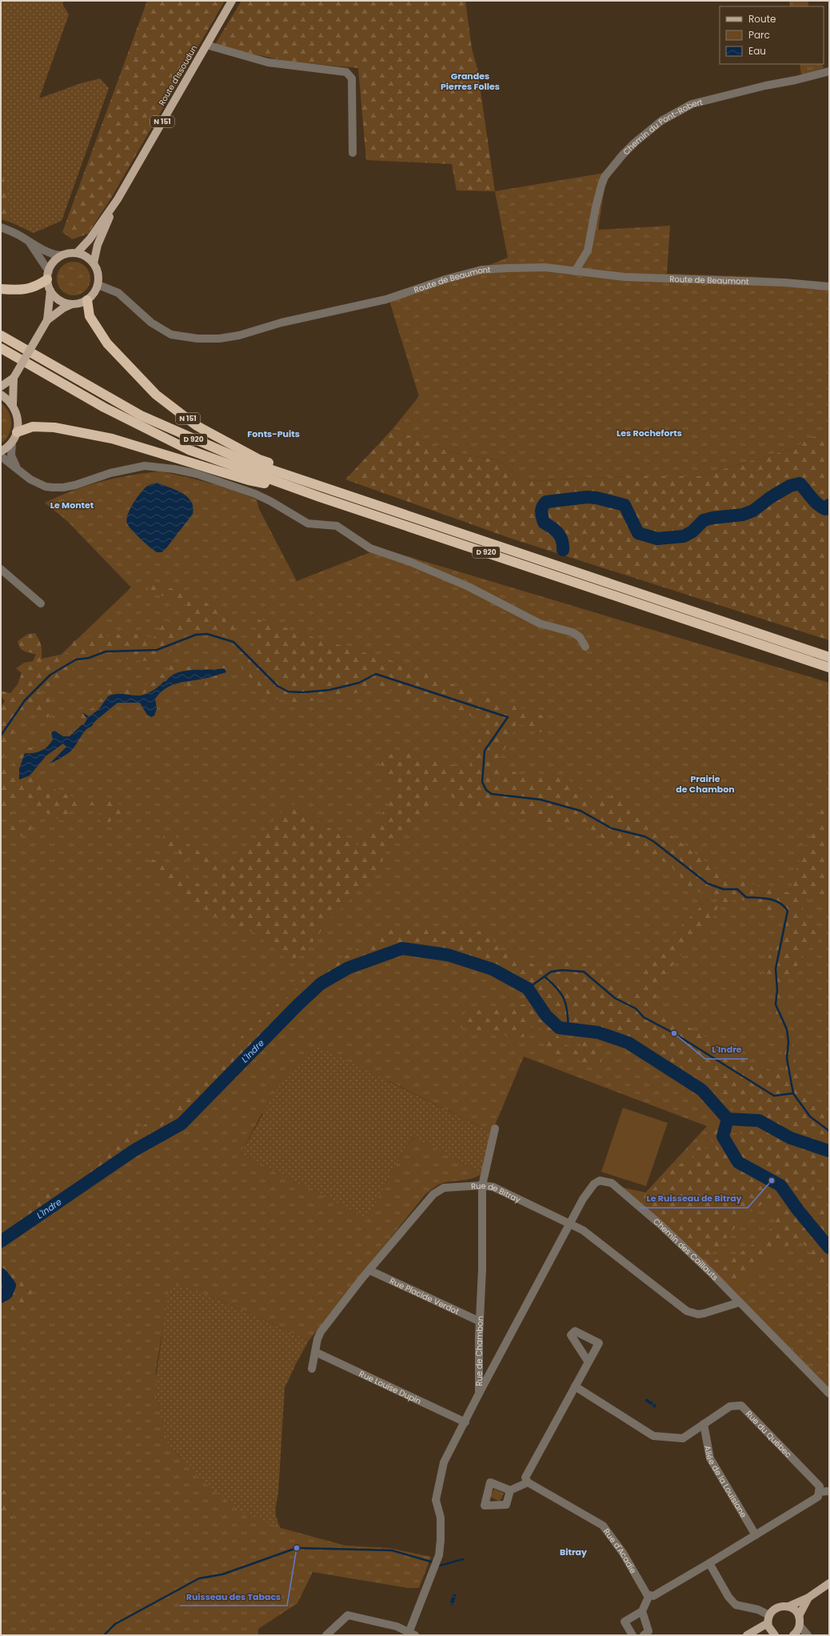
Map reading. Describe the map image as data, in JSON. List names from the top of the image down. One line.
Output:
{"streets":{"highway":["N 151","D 920"],"main road":["Route d'Issoudun"],"street":["Chemin du Pont-Robert","Route de Beaumont","Rue de Bitray","Chemin des Caillauts","Rue Placide Verdot","Rue de Chambon","Rue Louise Dupin","Rue du Québec","Allée de la Louisiane","Rue d'Acadie"]},"crossings":[["Route d'Issoudun","N 151"],["Route d'Issoudun","Route de Beaumont"],["N 151","Route de Beaumont"],["N 151","D 920"],["Chemin du Pont-Robert","Route de Beaumont"],["Rue de Bitray","Chemin des Caillauts"],["Rue de Bitray","Rue Placide Verdot"],["Rue de Bitray","Rue de Chambon"],["Rue de Bitray","Rue Louise Dupin"],["Chemin des Caillauts","Rue de Chambon"],["Rue Placide Verdot","Rue de Chambon"],["Rue de Chambon","Rue Louise Dupin"],["Rue du Québec","Allée de la Louisiane"]],"districts":["Grandes Pierres Folles","Les Rocheforts","Fonts-Puits","Le Montet","Prairie de Chambon","Bitray"],"water":["L'Indre"],"places":["L'Indre","Le Ruisseau de Bitray","Ruisseau des Tabacs"],"legend":["Route","Parc","Eau"]}
